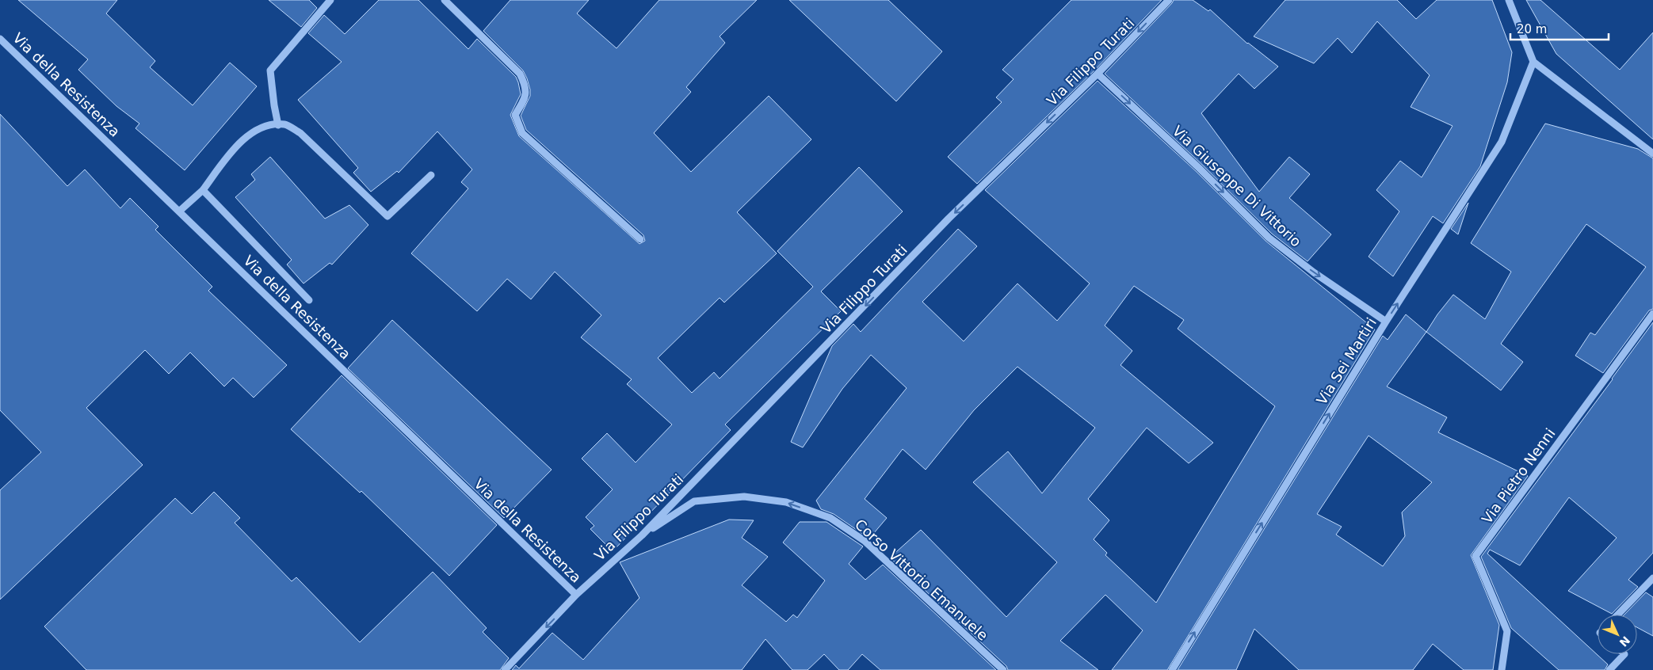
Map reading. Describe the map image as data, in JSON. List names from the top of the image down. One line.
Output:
{"streets":{"street":["Via Filippo Turati","Via della Resistenza","Via Giuseppe Di Vittorio","Via Sei Martiri","Via Pietro Nenni","Corso Vittorio Emanuele"]},"crossings":[["Via Filippo Turati","Via della Resistenza"],["Via Filippo Turati","Via Giuseppe Di Vittorio"],["Via Filippo Turati","Corso Vittorio Emanuele"],["Via Giuseppe Di Vittorio","Via Sei Martiri"]],"one_way":["Via Filippo Turati","Via Giuseppe Di Vittorio","Via Sei Martiri","Corso Vittorio Emanuele"],"scale_bar":"20 m","north":"bottom right"}
